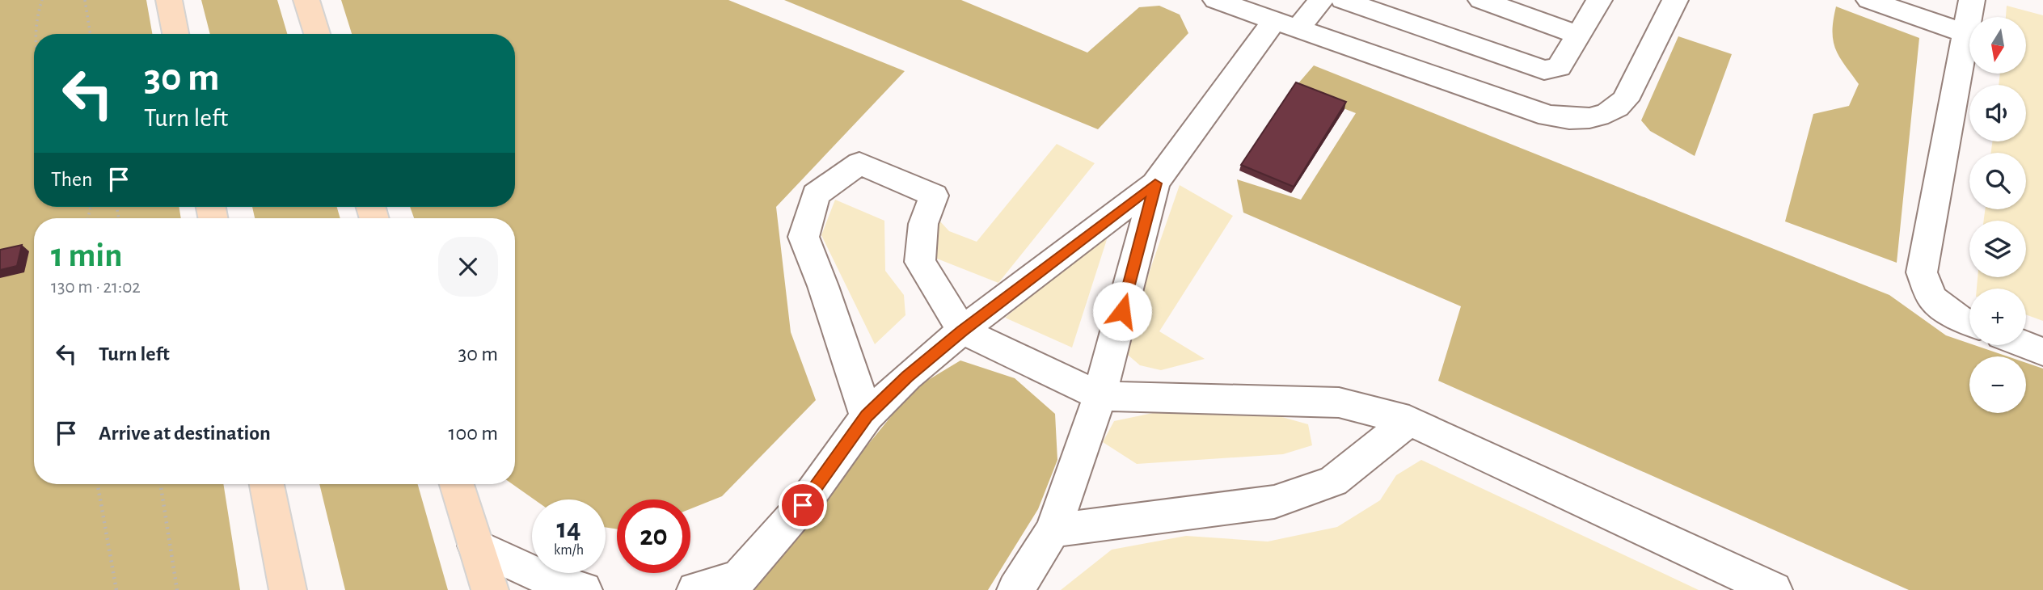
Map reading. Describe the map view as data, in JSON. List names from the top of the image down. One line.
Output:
{"north":"bottom","page":{"map_buttons":["+","−"],"turn":["30 m","Turn left"],"then":"Then","heading":["1 min","130 m · 21:02"],"list":[{"name":"Turn left","value":"30 m"},{"name":"Arrive at destination","value":"100 m"}],"speed":"14 km/h","limit":"20"}}
